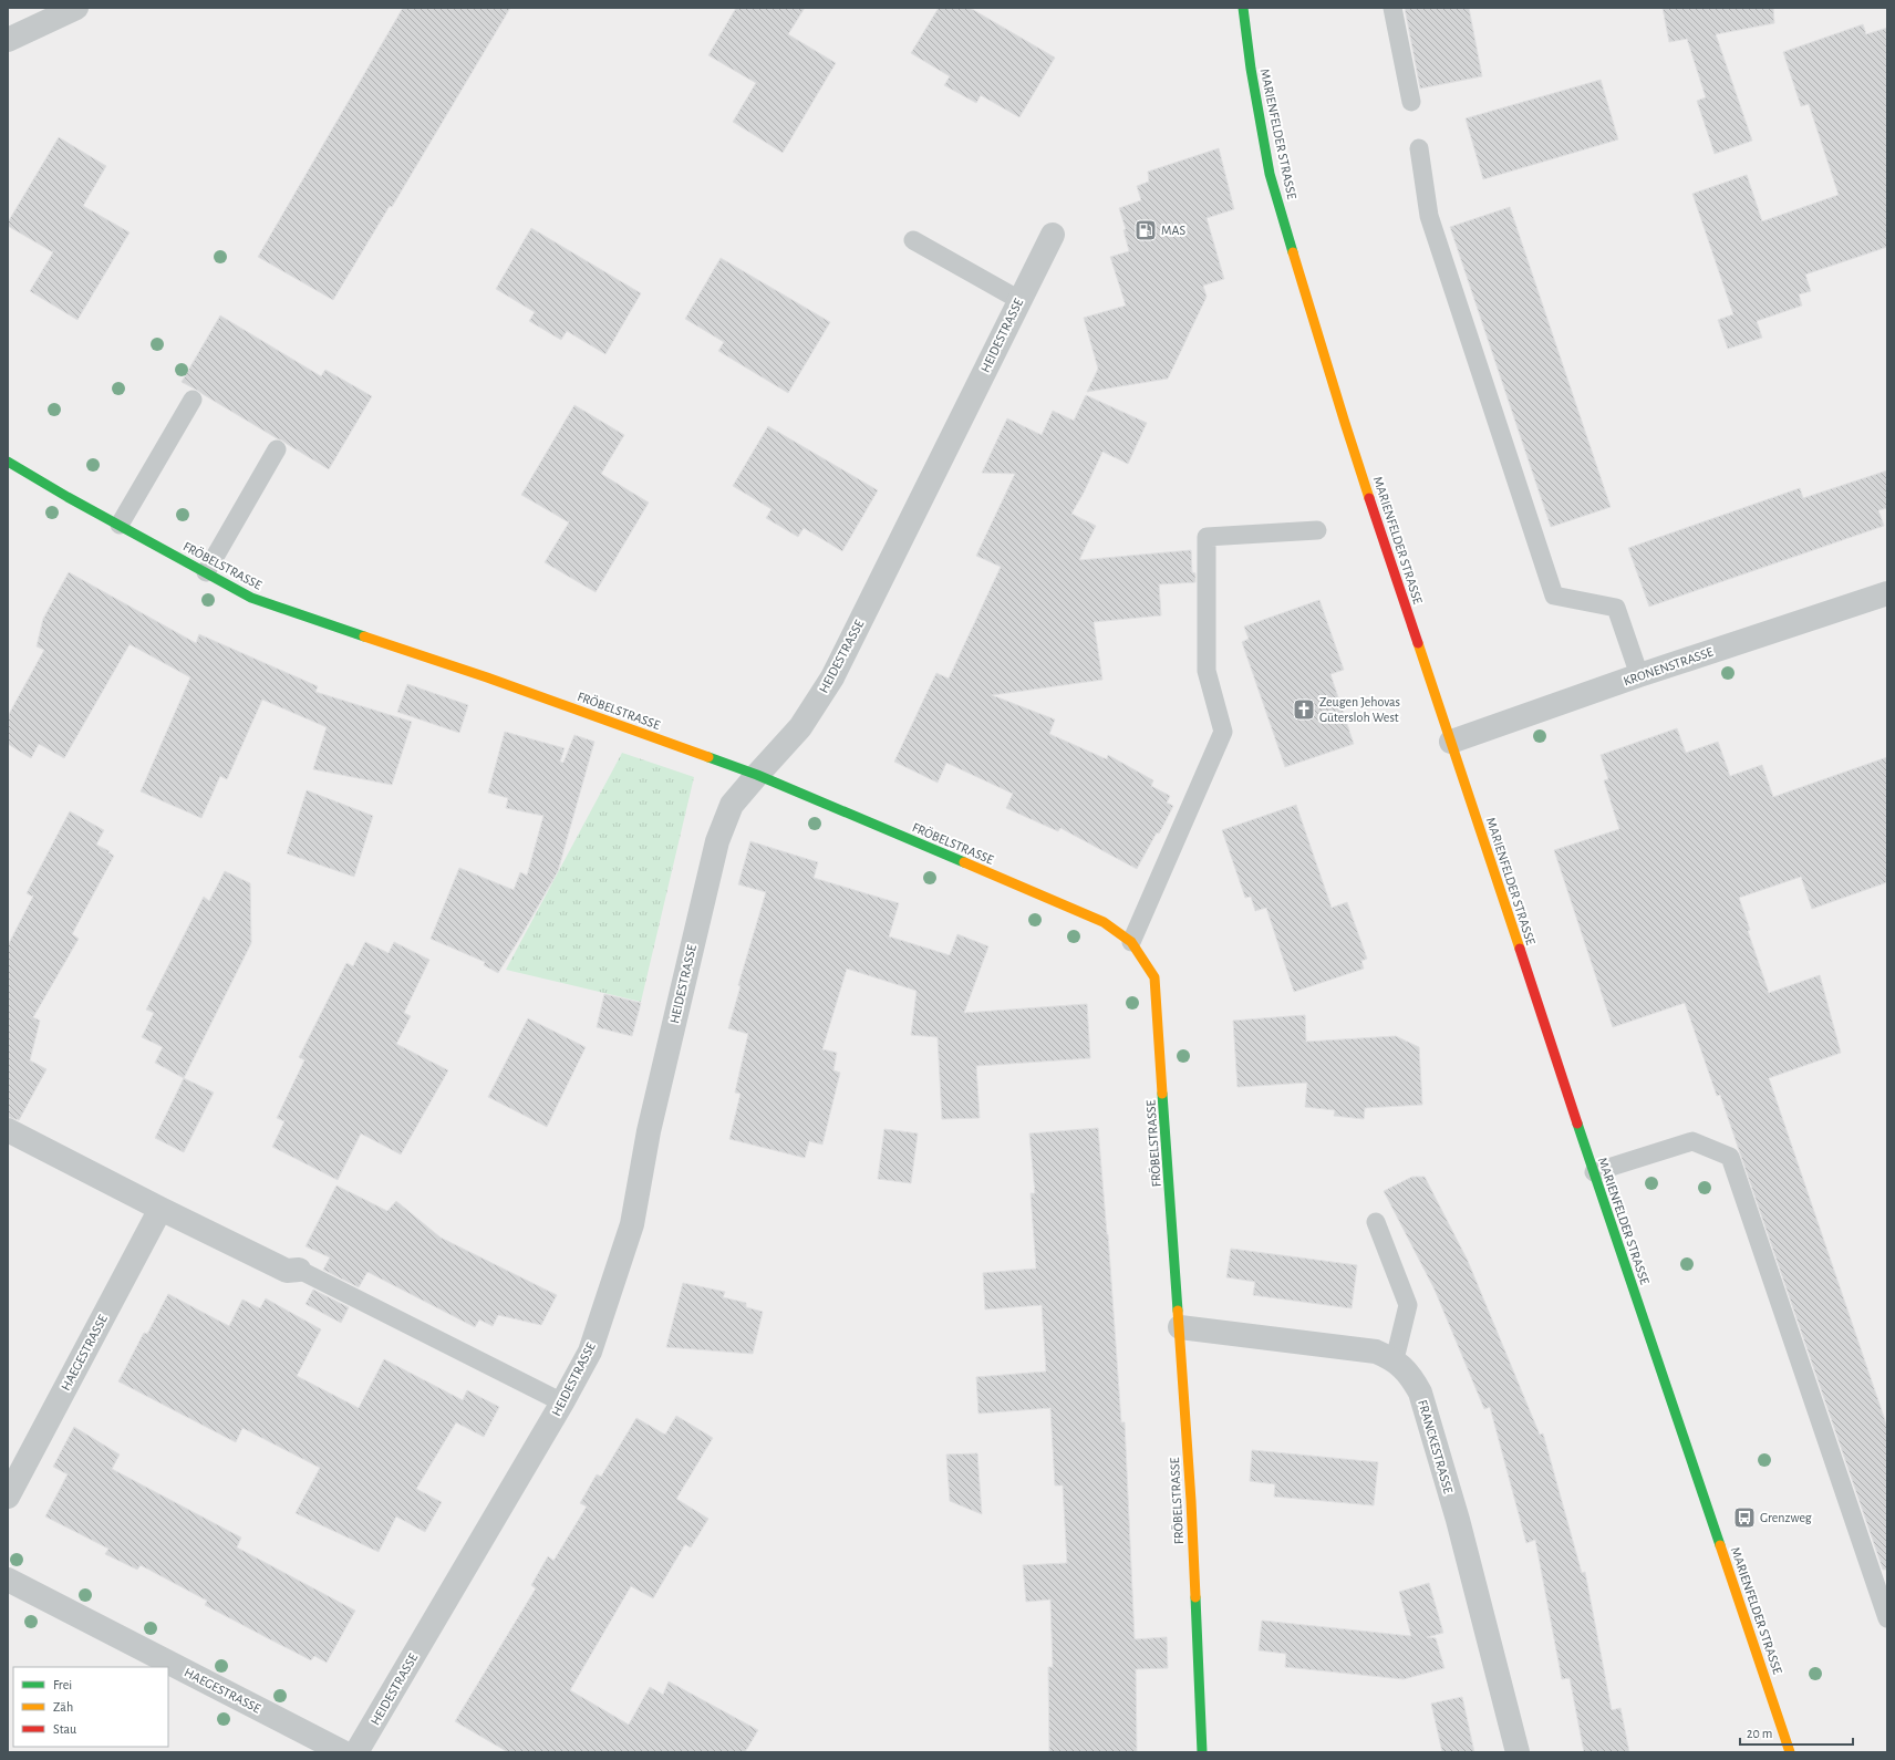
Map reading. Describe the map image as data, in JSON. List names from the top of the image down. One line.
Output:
{"streets":{"street":["MARIENFELDER STRASSE","HEIDESTRASSE","FRÖBELSTRASSE","KRONENSTRASSE","HAEGESTRASSE","FRANCKESTRASSE"]},"crossings":[["MARIENFELDER STRASSE","KRONENSTRASSE"],["HEIDESTRASSE","FRÖBELSTRASSE"],["FRÖBELSTRASSE","FRANCKESTRASSE"]],"places":{"fuel station":["MAS"],"church":["Zeugen Jehovas Gütersloh West"],"bus stop":["Grenzweg"]},"legend":["Frei","Zäh","Stau"],"scale_bar":"20 m"}
